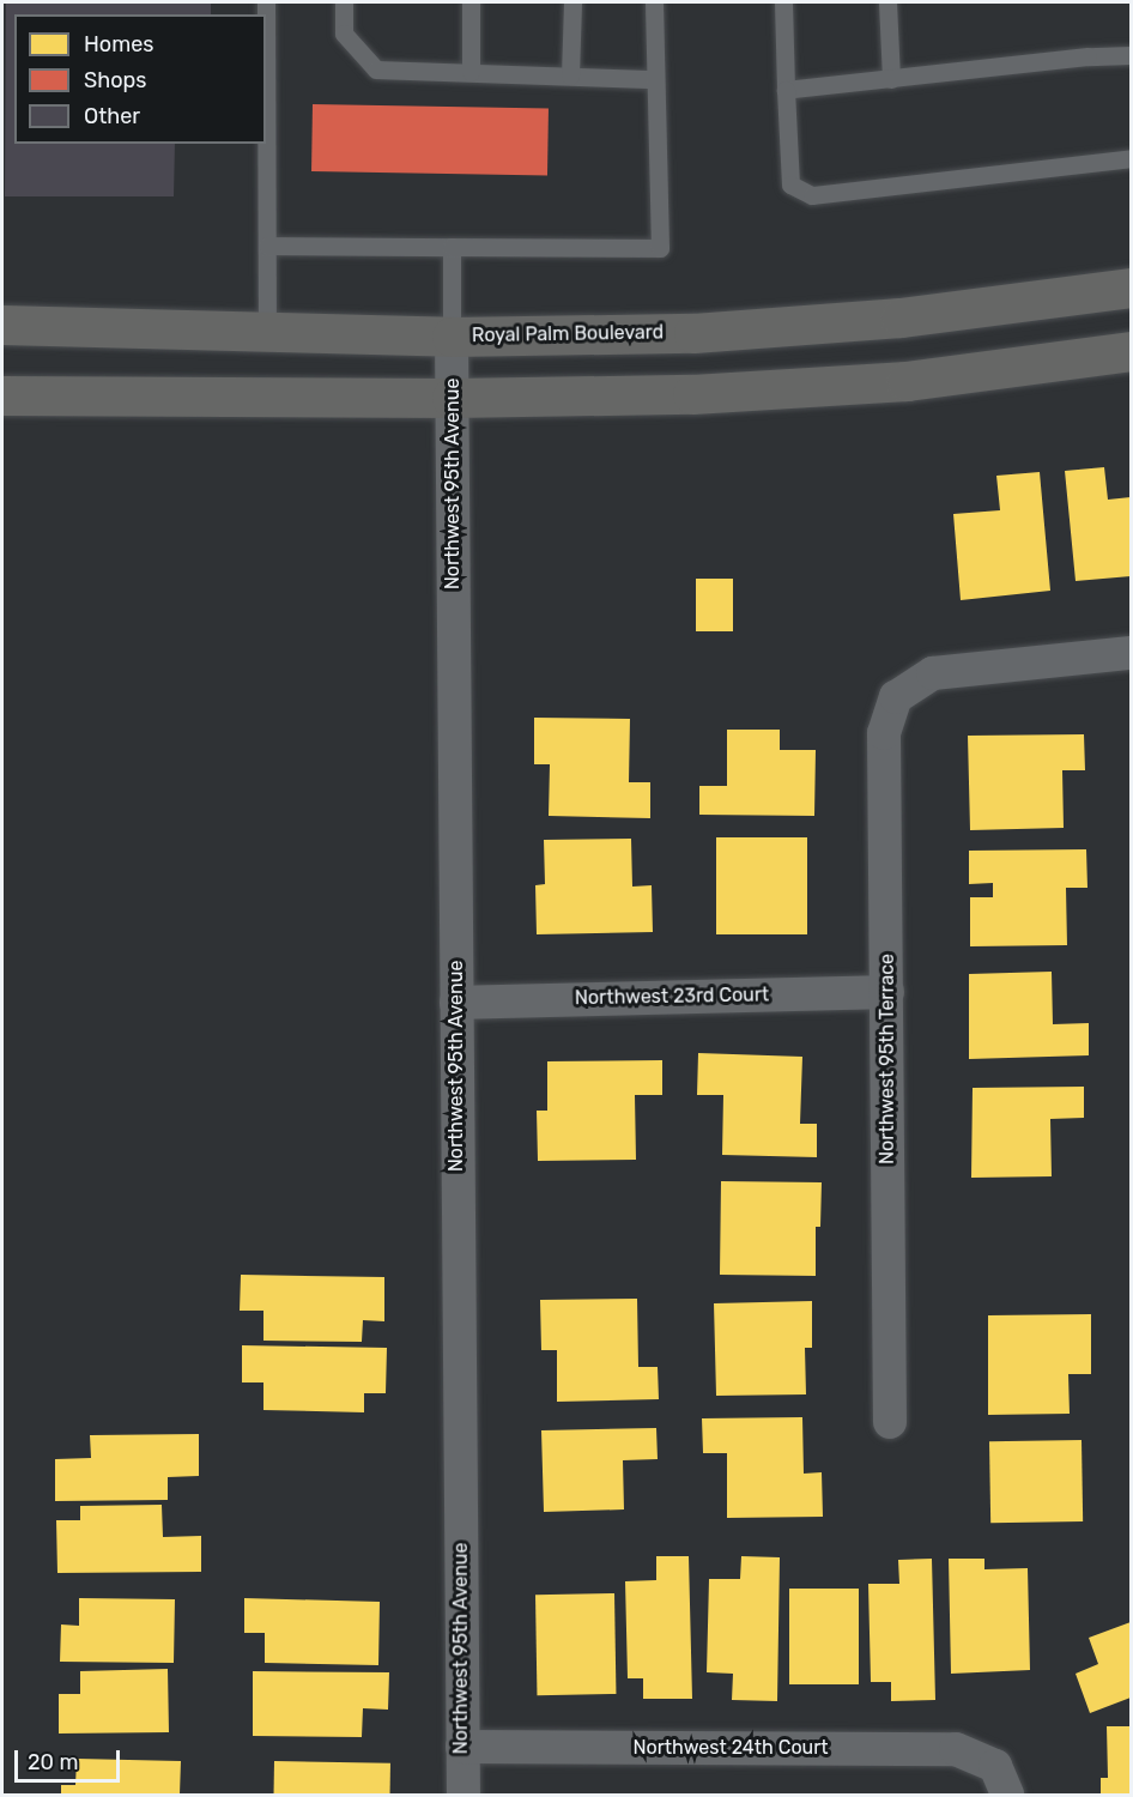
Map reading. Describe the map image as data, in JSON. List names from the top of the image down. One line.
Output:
{"streets":{"main road":["Royal Palm Boulevard"],"street":["Northwest 95th Avenue","Northwest 23rd Court","Northwest 95th Terrace","Northwest 24th Court"]},"crossings":[["Royal Palm Boulevard","Northwest 95th Avenue"],["Northwest 95th Avenue","Northwest 23rd Court"],["Northwest 95th Avenue","Northwest 24th Court"],["Northwest 23rd Court","Northwest 95th Terrace"]],"legend":["Homes","Shops","Other"],"scale_bar":"20 m"}
